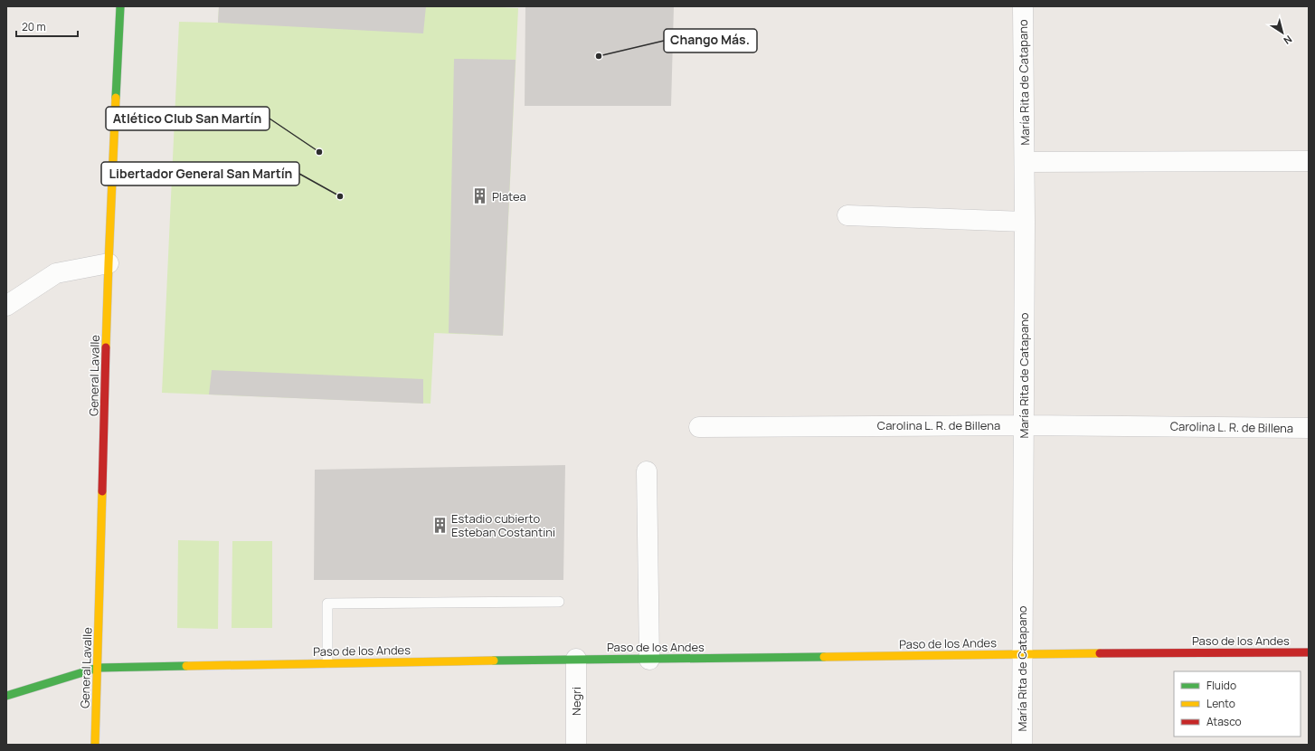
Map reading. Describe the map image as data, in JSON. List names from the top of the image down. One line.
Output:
{"streets":{"street":["María Rita de Catapano","General Lavalle","Carolina L. R. de Billena","Paso de los Andes","Negri"]},"crossings":[["María Rita de Catapano","Carolina L. R. de Billena"],["María Rita de Catapano","Paso de los Andes"],["General Lavalle","Paso de los Andes"],["Paso de los Andes","Negri"]],"places":{"other":["Chango Más.","Atlético Club San Martín","Libertador General San Martín"],"building":["Platea","Estadio cubierto Esteban Costantini"]},"legend":["Fluido","Lento","Atasco"],"scale_bar":"20 m","north":"bottom right"}
